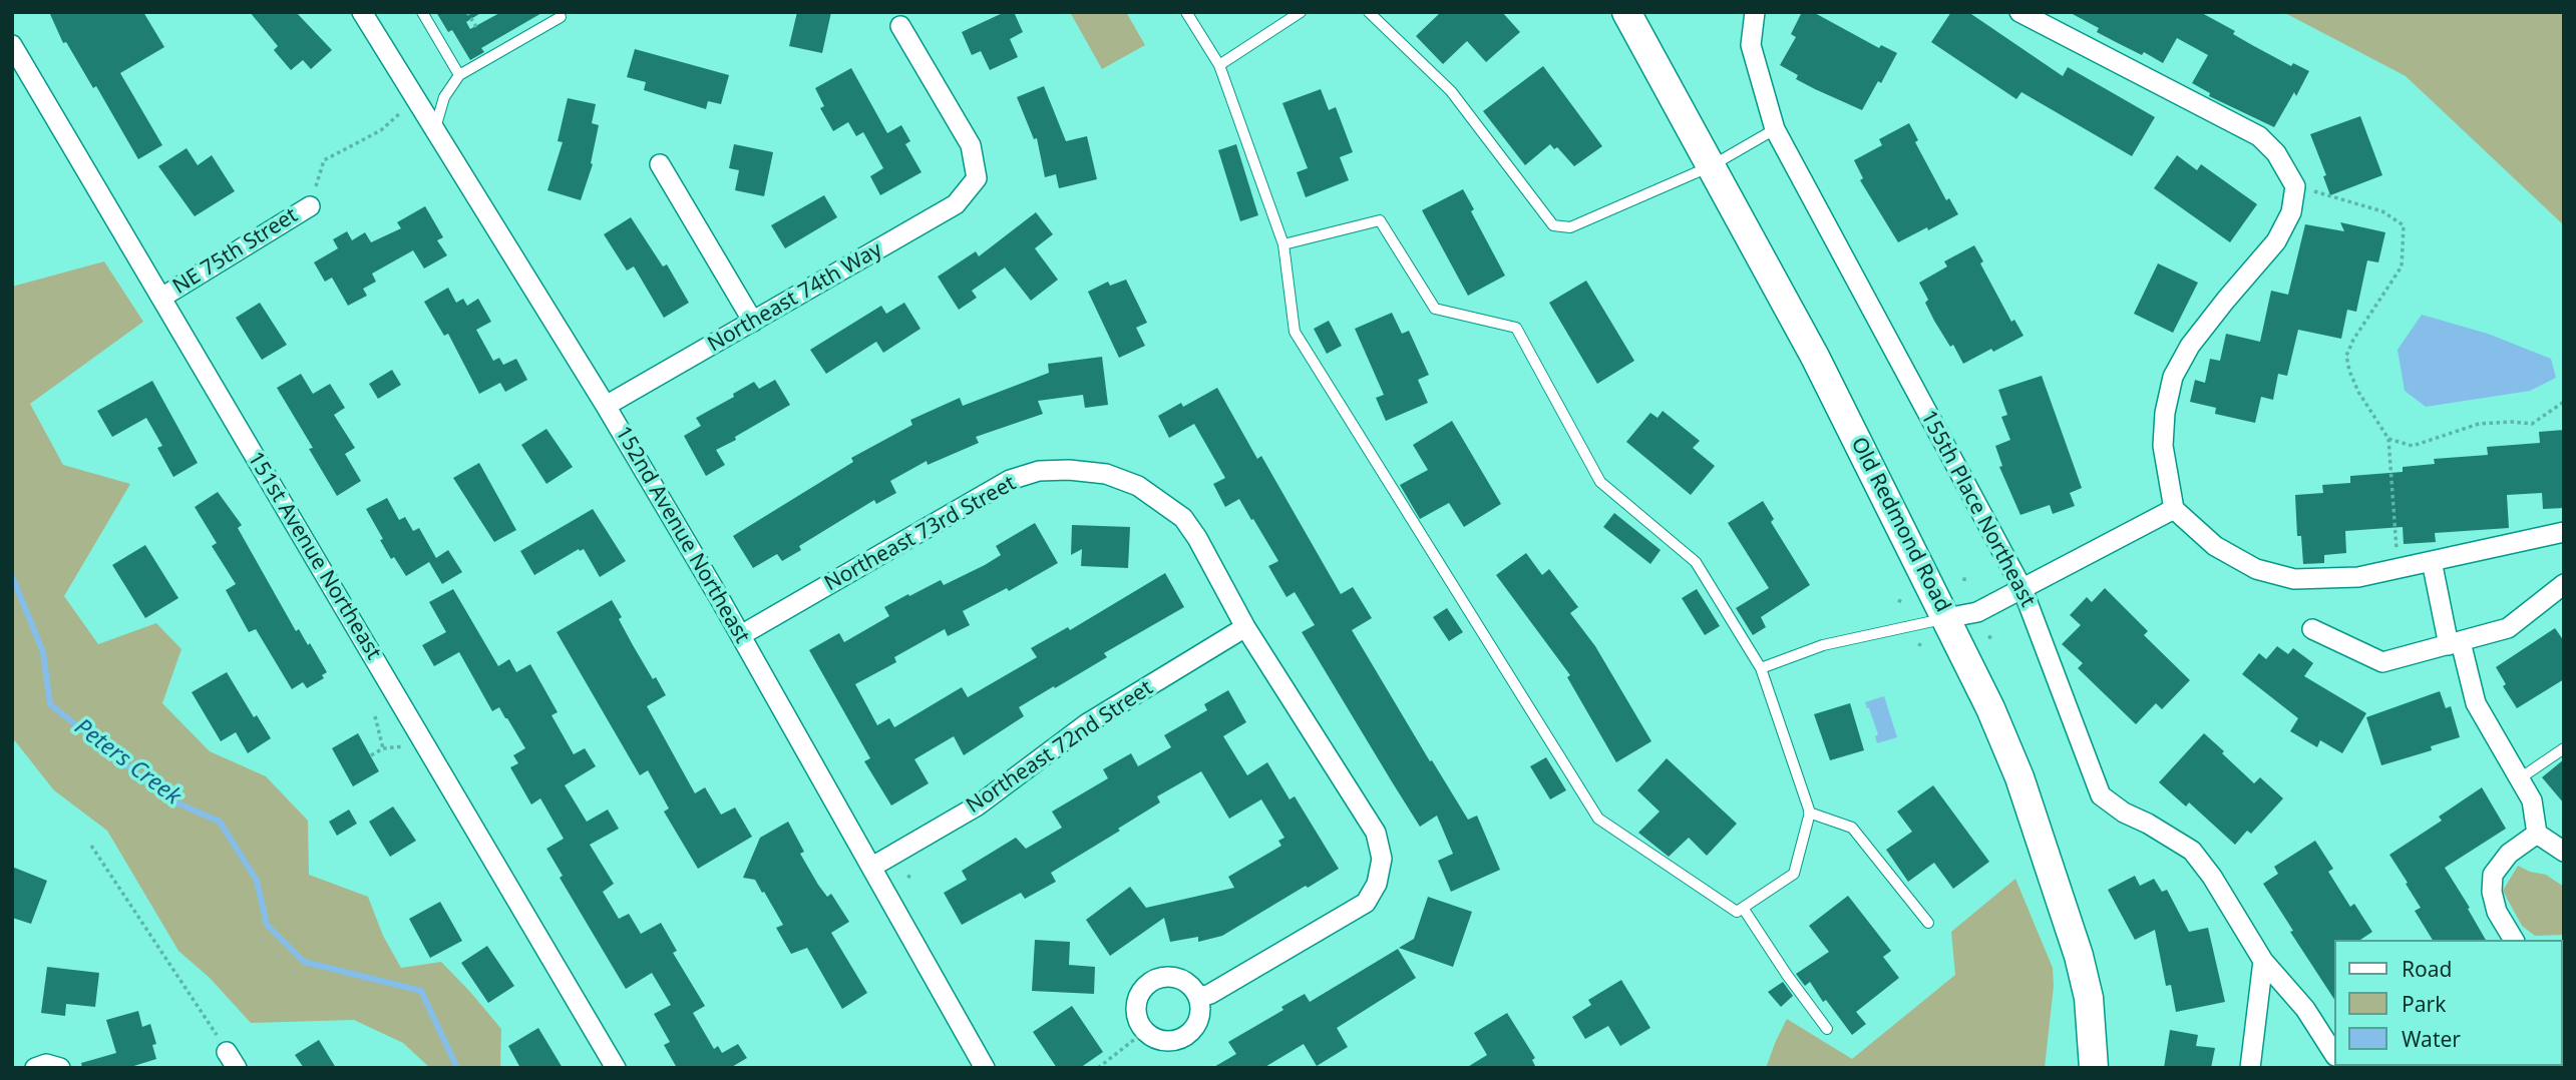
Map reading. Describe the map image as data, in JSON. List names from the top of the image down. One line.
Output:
{"streets":{"main road":["Old Redmond Road"],"street":["NE 75th Street","Northeast 74th Way","155th Place Northeast","Northeast 73rd Street","152nd Avenue Northeast","151st Avenue Northeast","Northeast 72nd Street"]},"crossings":[["NE 75th Street","151st Avenue Northeast"],["Northeast 74th Way","152nd Avenue Northeast"],["Northeast 73rd Street","152nd Avenue Northeast"],["Northeast 73rd Street","Northeast 72nd Street"],["152nd Avenue Northeast","Northeast 72nd Street"]],"water":["Peters Creek"],"legend":["Road","Park","Water"]}
